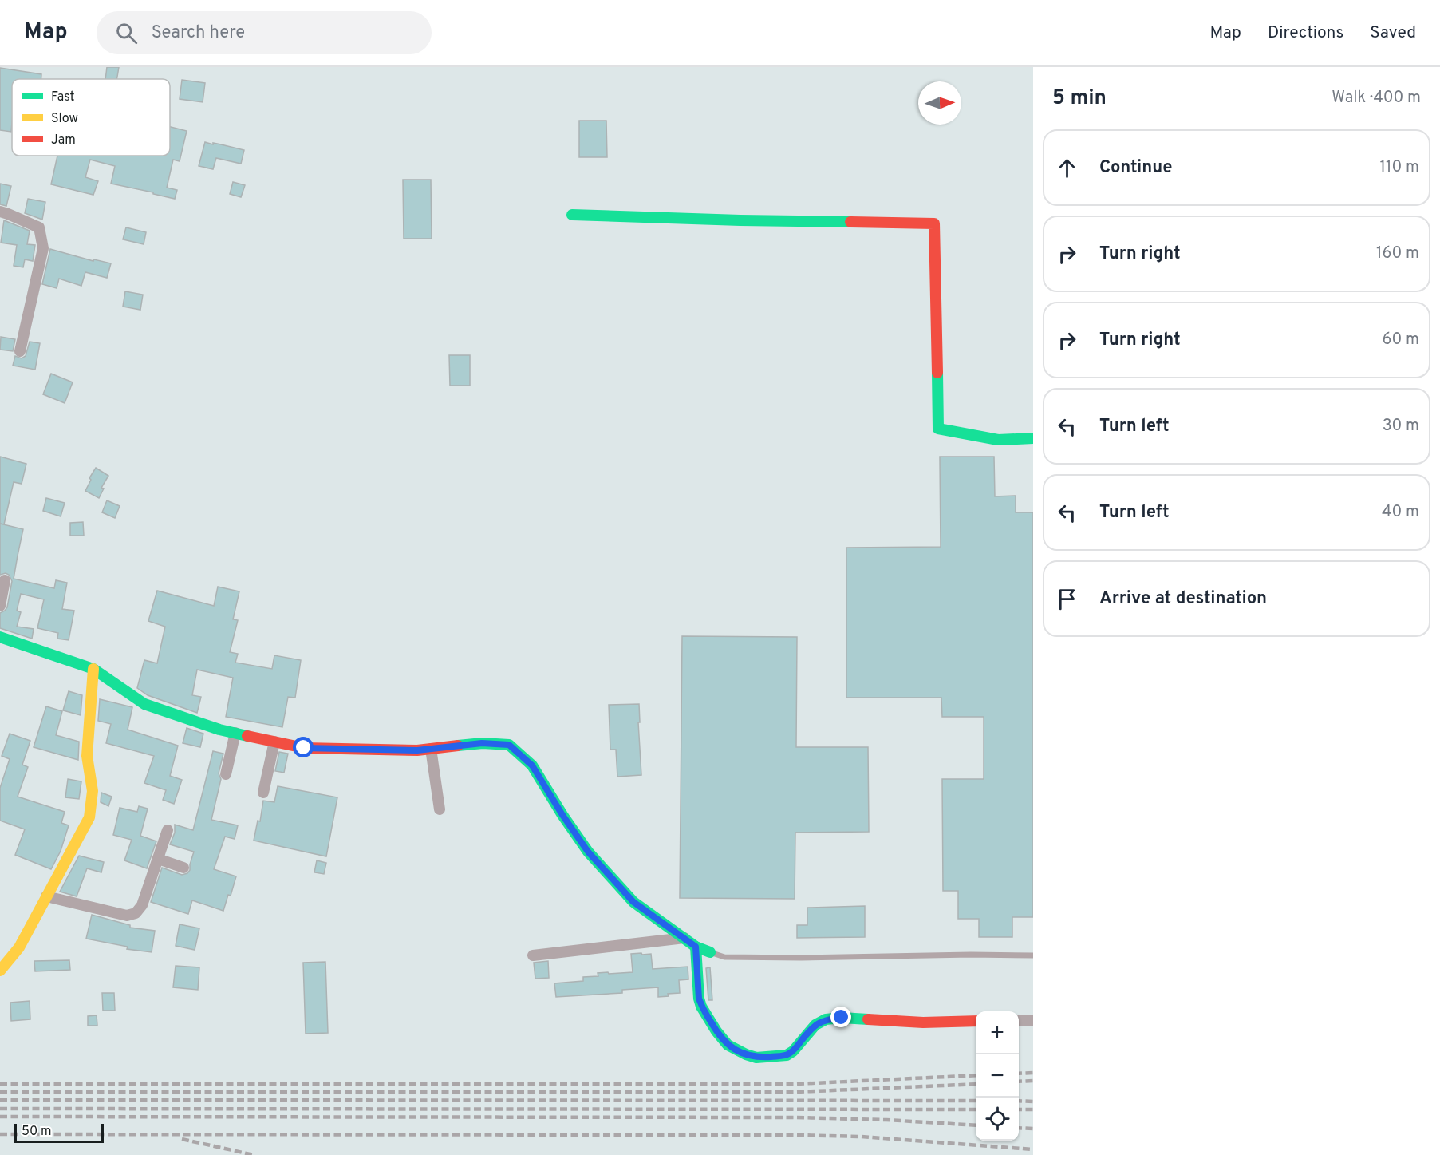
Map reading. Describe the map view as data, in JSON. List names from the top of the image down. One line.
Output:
{"legend":["Fast","Slow","Jam"],"scale_bar":"50 m","north":"right","page":{"header":"Map","search":"Search here","nav":["Map","Directions","Saved"],"heading":["5 min","Walk · 400 m"],"list":[["Continue","110 m"],["Turn right","160 m"],["Turn right","60 m"],["Turn left","30 m"],["Turn left","40 m"],"Arrive at destination"],"map_buttons":["+","−"],"scale":"50 m"}}
